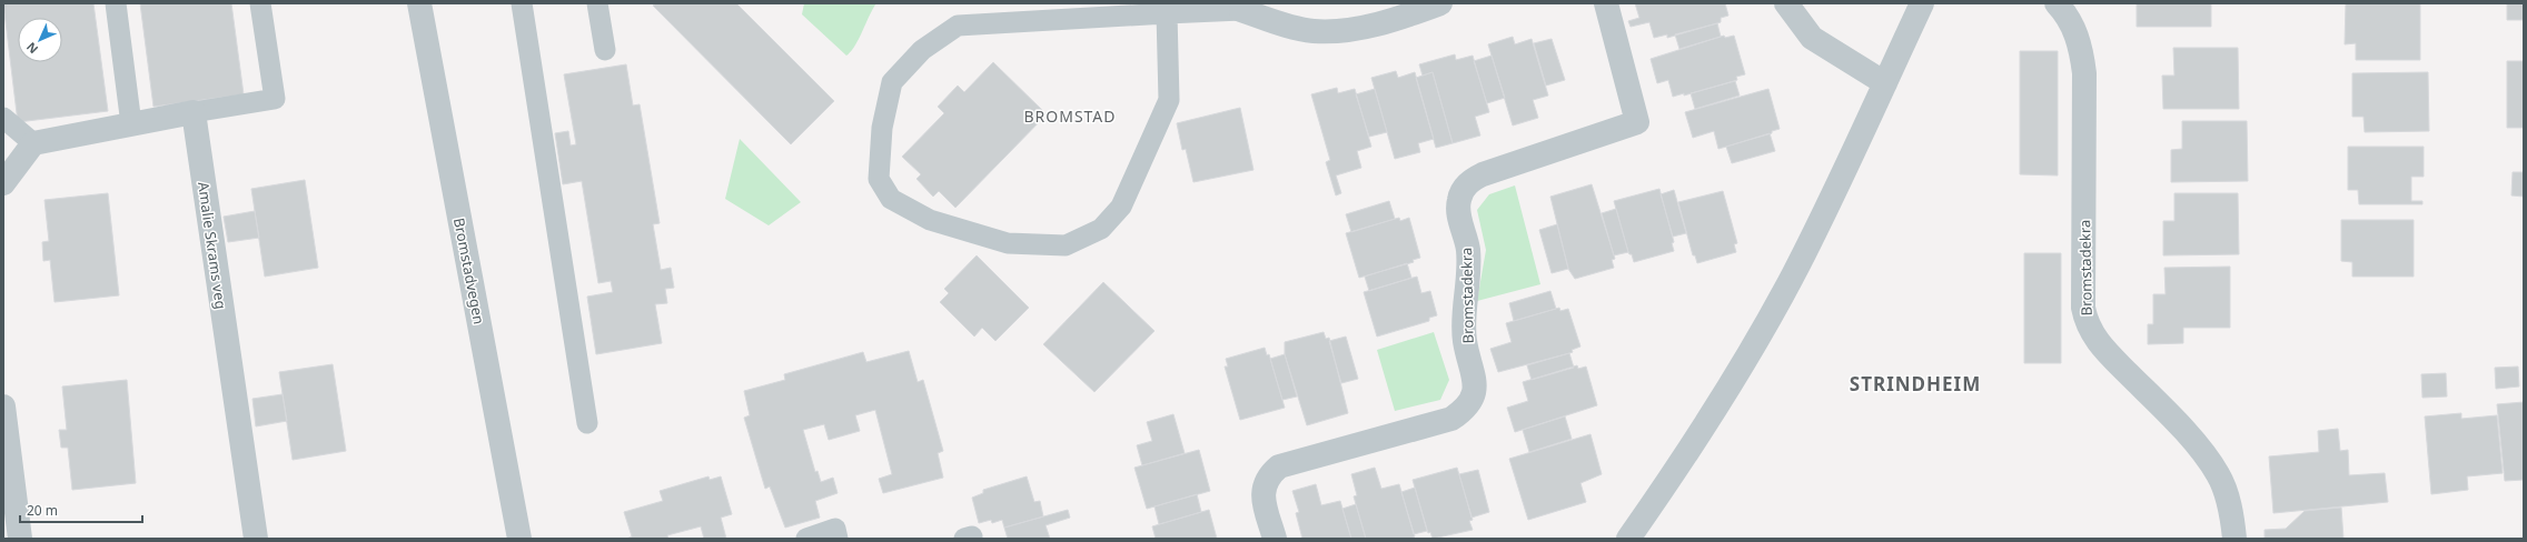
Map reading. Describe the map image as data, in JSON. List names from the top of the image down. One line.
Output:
{"streets":{"street":["Amalie Skrams veg","Bromstadekra","Bromstadvegen"]},"districts":["BROMSTAD","STRINDHEIM"],"scale_bar":"20 m","north":"bottom left"}
